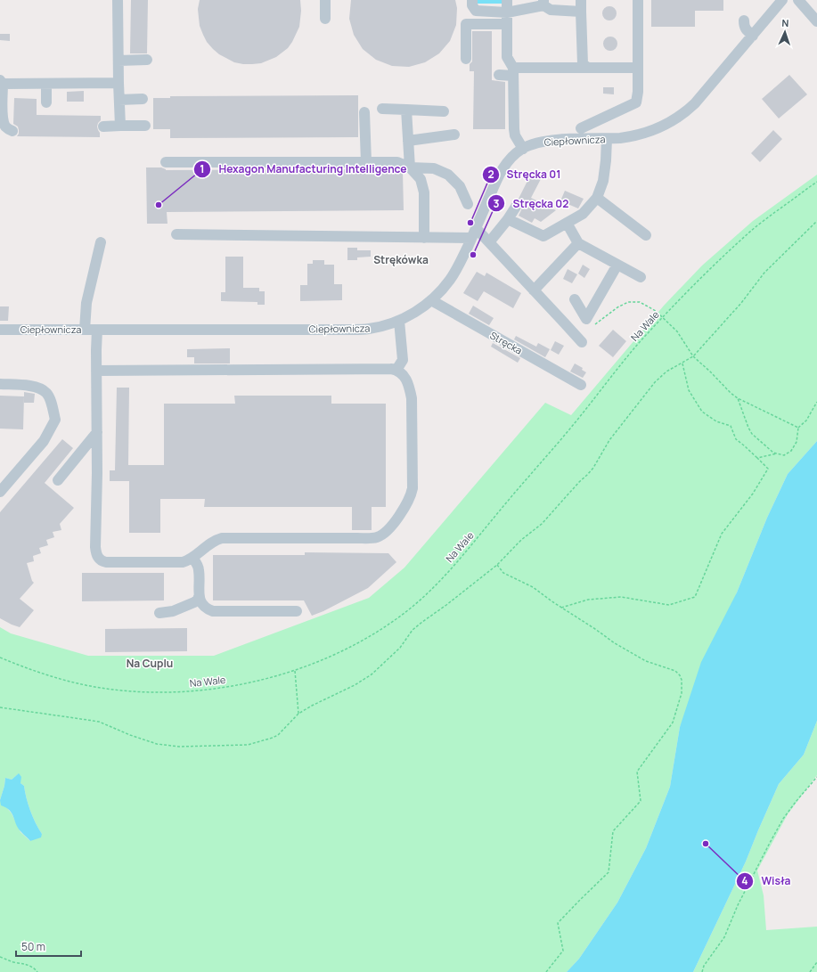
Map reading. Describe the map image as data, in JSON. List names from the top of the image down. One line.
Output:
{"streets":{"street":["Ciepłownicza","Stręcka"],"path":["Na Wale"]},"crossings":[["Ciepłownicza","Stręcka"]],"districts":["Strękówka","Na Cuplu"],"places":["Hexagon Manufacturing Intelligence","Stręcka 01","Stręcka 02","Wisła"],"scale_bar":"50 m","north":"top"}
